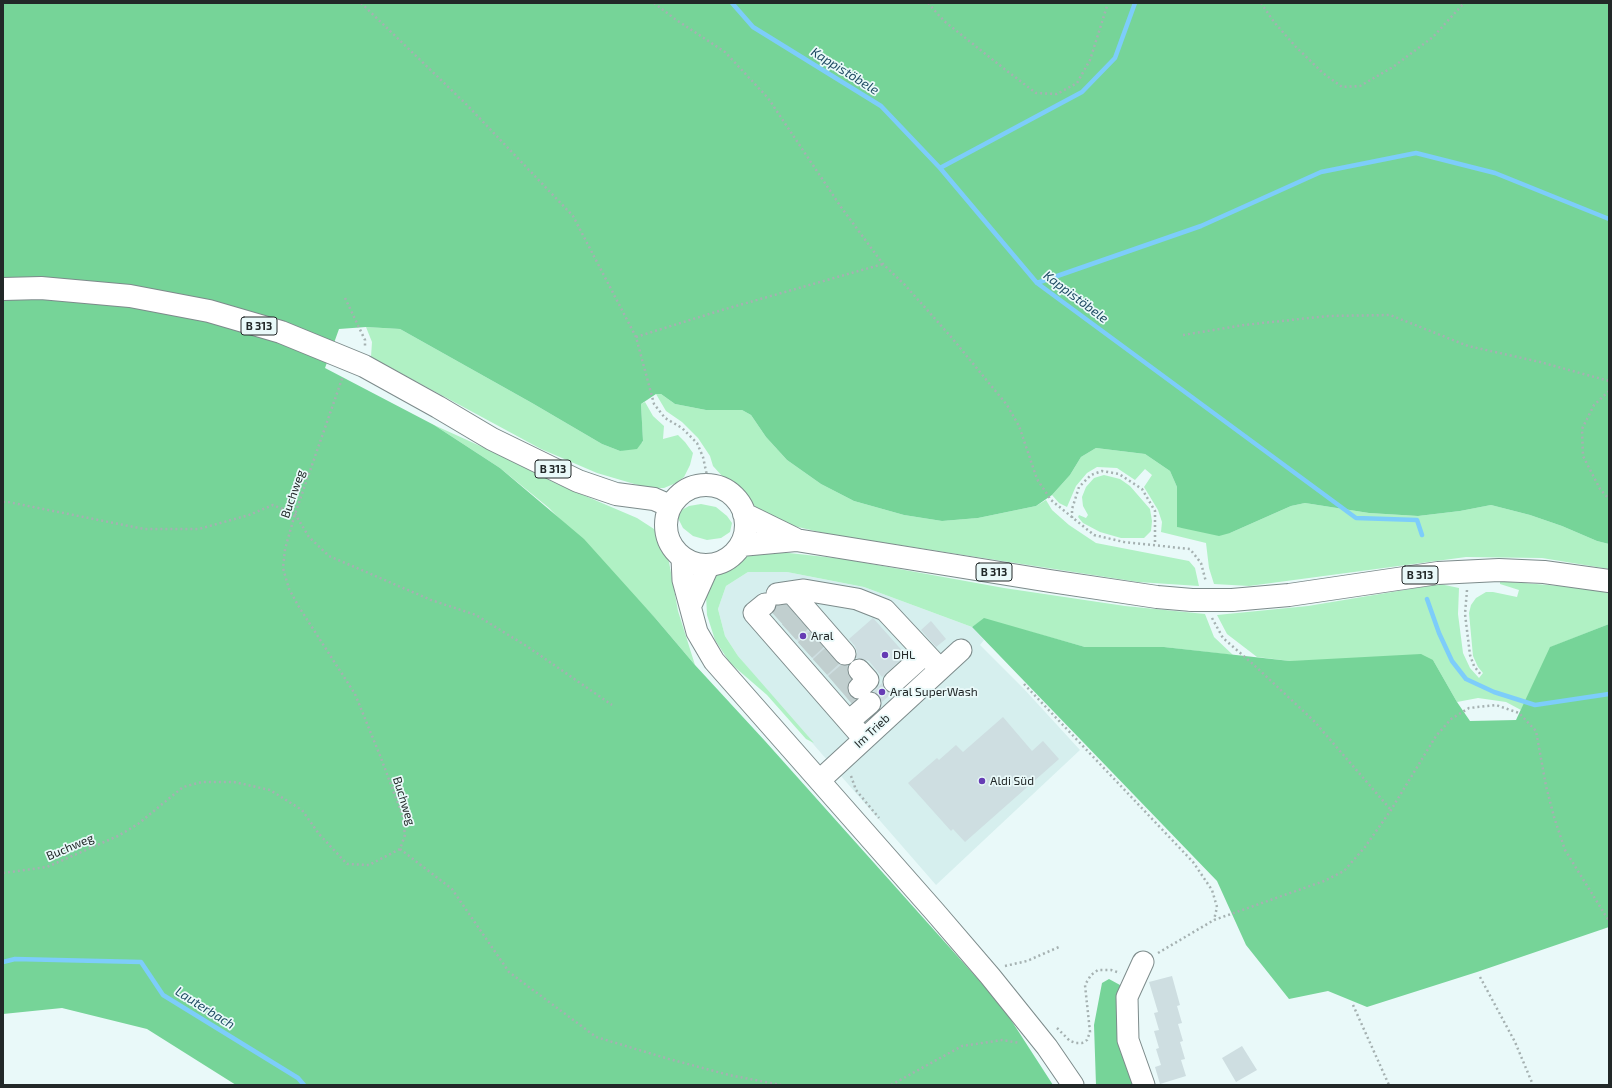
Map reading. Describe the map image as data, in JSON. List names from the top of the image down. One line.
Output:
{"streets":{"main road":["B 313"],"street":["Im Trieb"],"path":["Buchweg"]},"crossings":[["B 313","Buchweg"]],"water":["Kappistöbele","Lauterbach"],"places":["Aral","DHL","Aral SuperWash","Aldi Süd"]}
